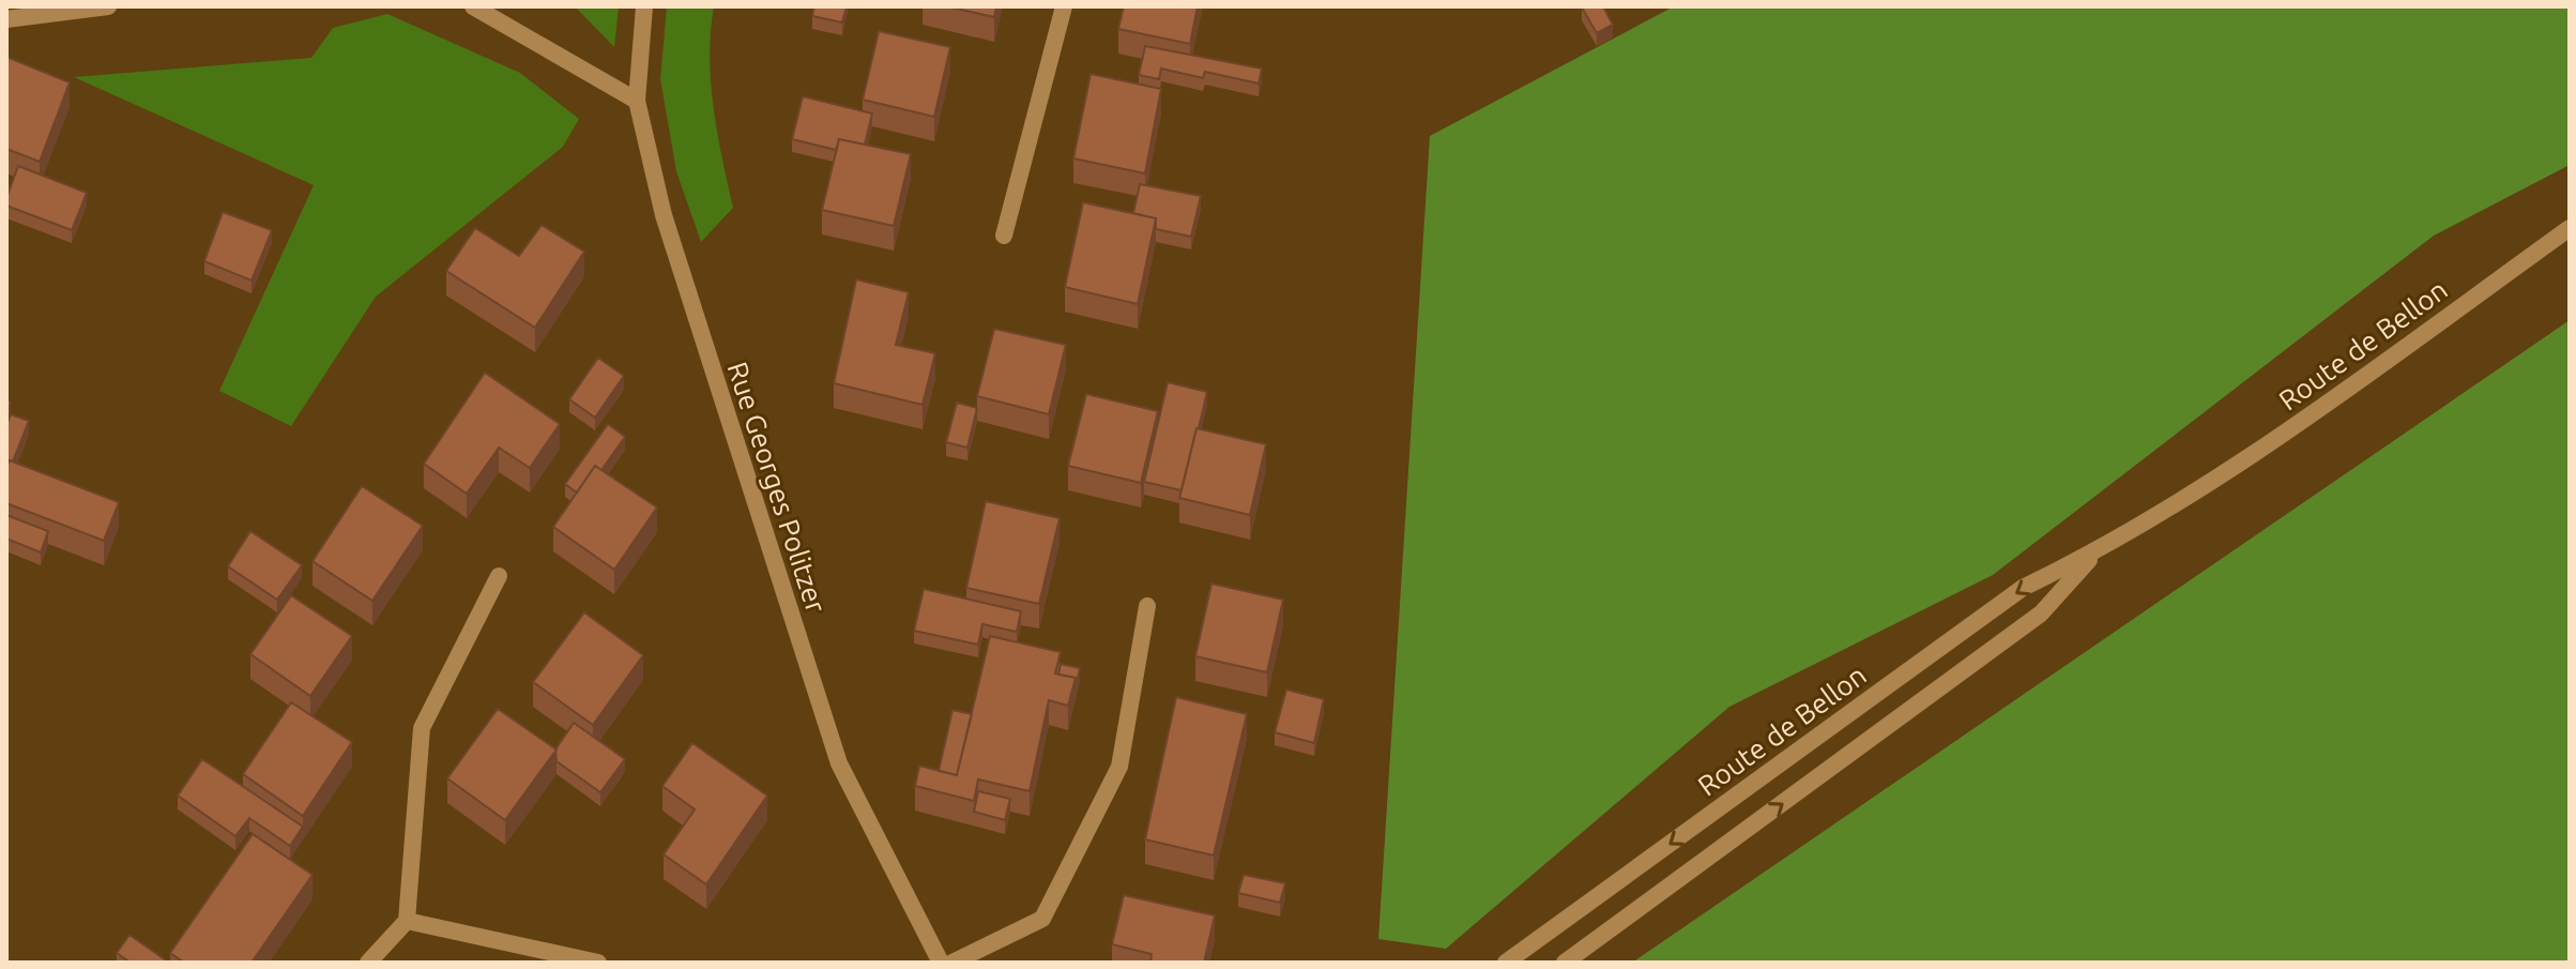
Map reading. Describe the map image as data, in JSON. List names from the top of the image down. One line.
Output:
{"streets":{"street":["Route de Bellon","Rue Georges Politzer"]}}
